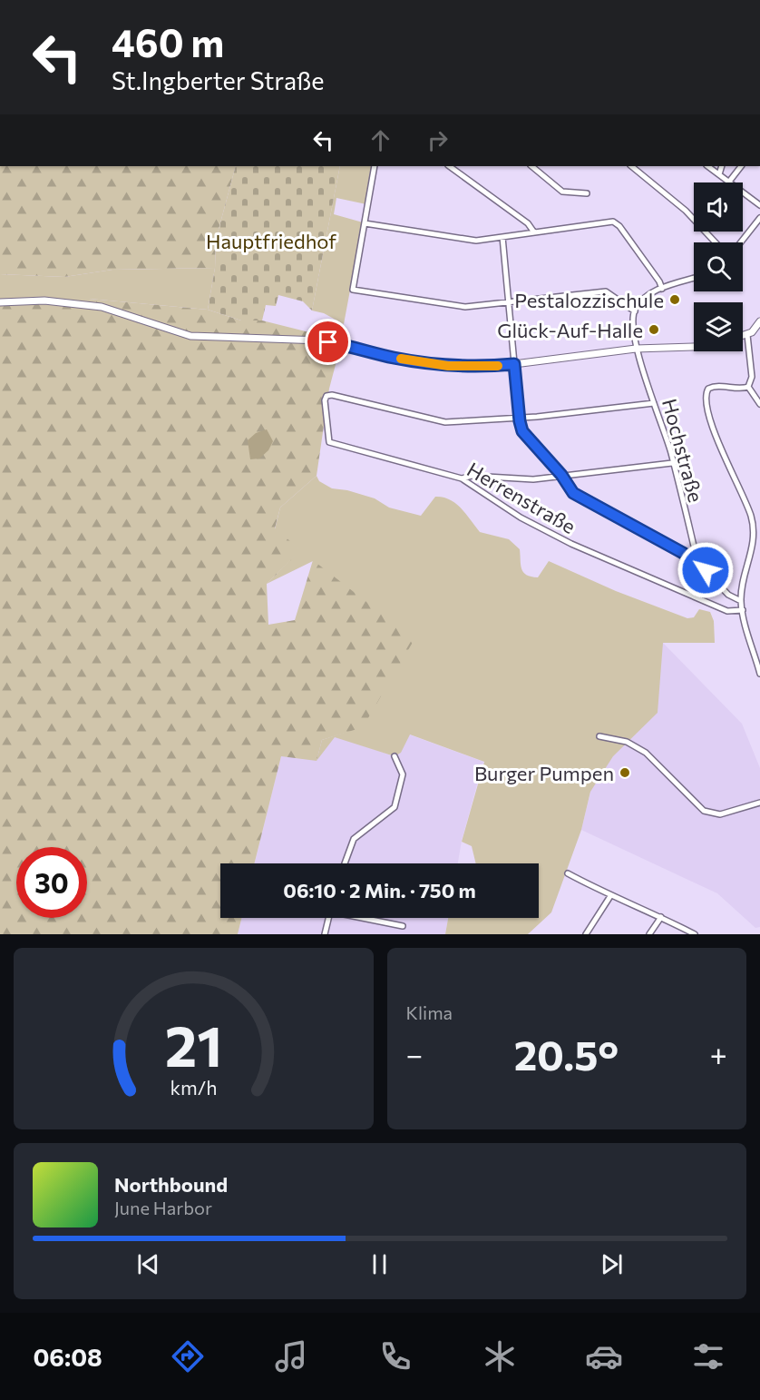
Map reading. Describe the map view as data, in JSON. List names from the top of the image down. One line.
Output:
{"streets":{"street":["Hochstraße","Herrenstraße"]},"parks":["Hauptfriedhof"],"places":["Pestalozzischule","Glück-Auf-Halle","Burger Pumpen"],"page":{"turn":["460 m","St.Ingberter Straße"],"limit":"30","trip":"06:10 · 2 Min. · 750 m","tile":"Klima","heat":["−","20.5°","+"],"song":["Northbound","June Harbor"],"tabs":"06:08","gauge":["21","km/h"]}}
